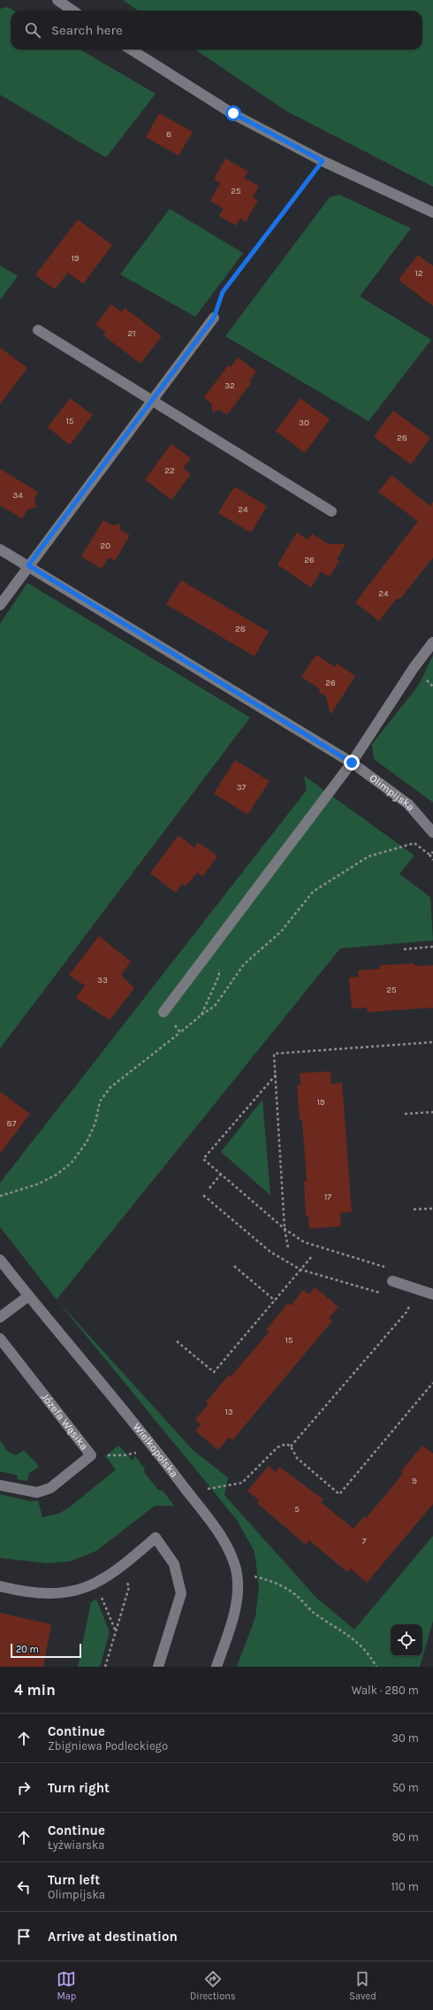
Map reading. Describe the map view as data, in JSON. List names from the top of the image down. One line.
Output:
{"streets":{"street":["Olimpijska","Józefa Wąsika","Wielkopolska"]},"house_numbers":["8","25","19","12","21","32","15","30","28","22","34","24","20","26","24","28","26","37","33","25","19","87","17","15","13","9","5","7"],"scale_bar":"20 m","page":{"search":"Search here","scale":"20 m","heading":["4 min","Walk · 280 m"],"list":[["Continue","Zbigniewa Podleckiego","30 m"],["Turn right","50 m"],["Continue","Łyżwiarska","90 m"],["Turn left","Olimpijska","110 m"],"Arrive at destination"],"nav":["Map","Directions","Saved"]}}
